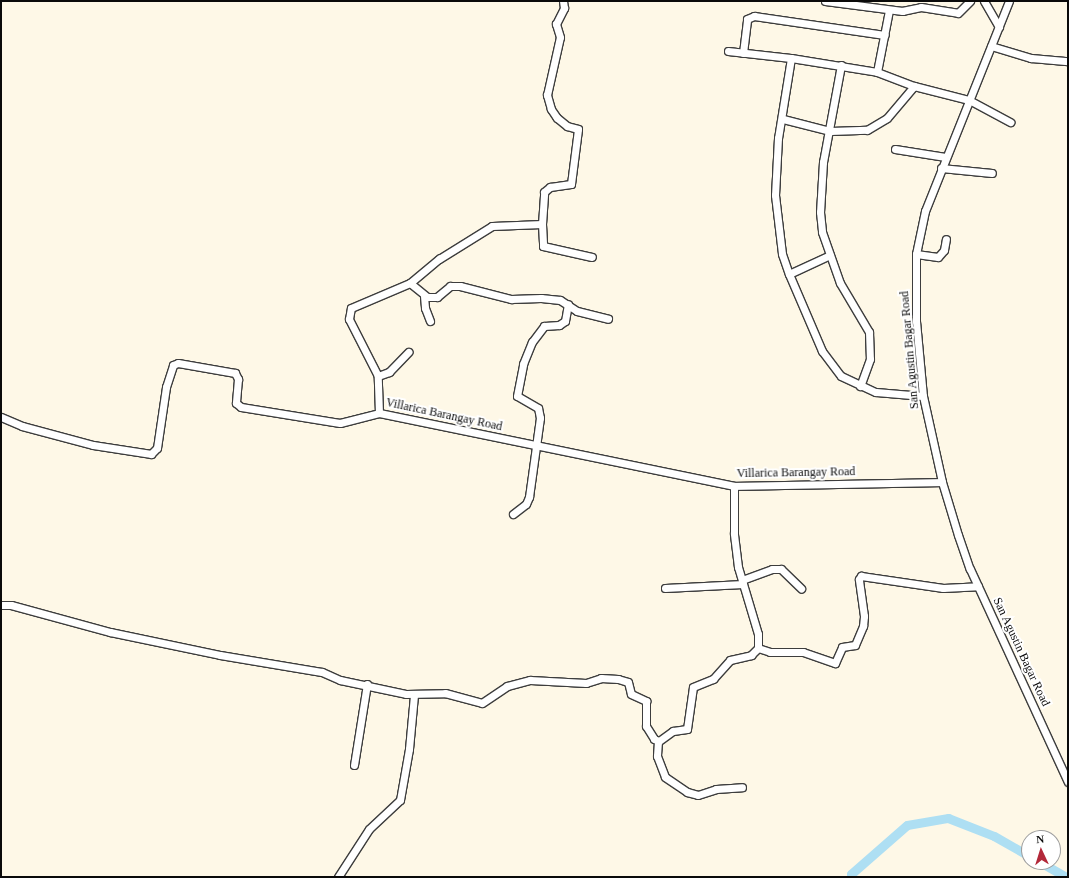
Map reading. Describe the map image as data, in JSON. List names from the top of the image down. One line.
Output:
{"streets":{"street":["San Agustin Bagar Road","Villarica Barangay Road"]},"crossings":[["San Agustin Bagar Road","Villarica Barangay Road"]],"north":"top"}
